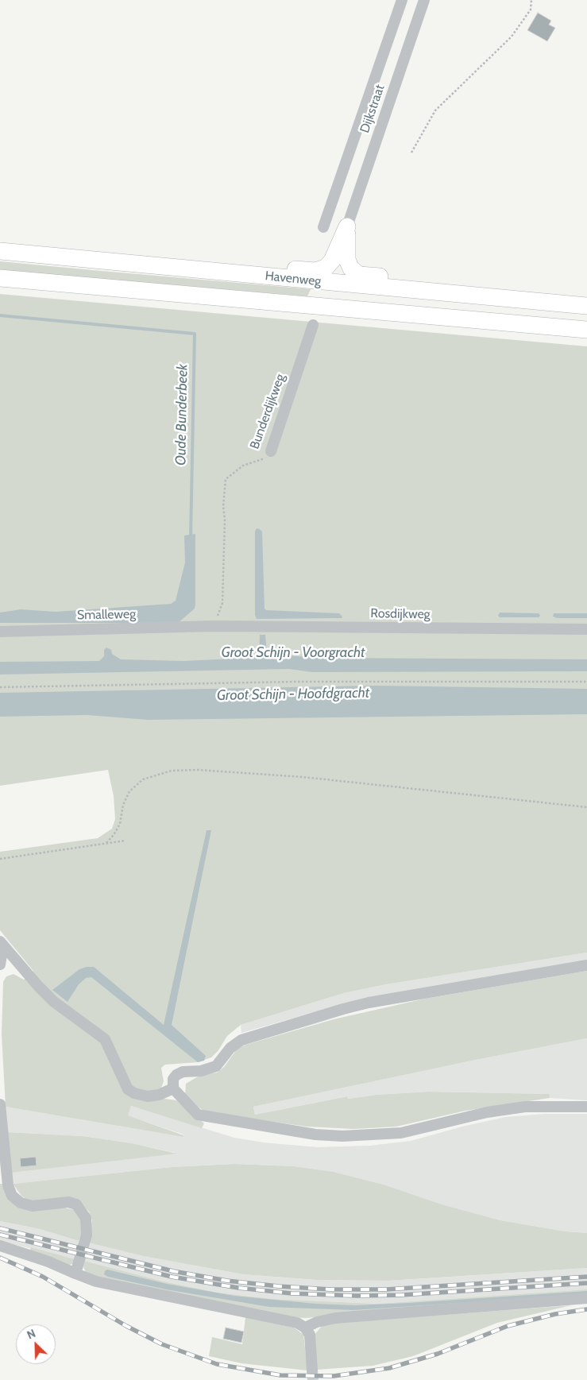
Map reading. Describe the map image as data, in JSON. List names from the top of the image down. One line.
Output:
{"streets":{"highway":["Havenweg"],"street":["Dijkstraat","Bunderdijkweg","Rosdijkweg","Smalleweg"]},"crossings":[["Bunderdijkweg","Rosdijkweg"],["Bunderdijkweg","Smalleweg"],["Rosdijkweg","Smalleweg"]],"water":["Oude Bunderbeek","Groot Schijn - Voorgracht","Groot Schijn - Hoofdgracht"],"north":"top left"}
